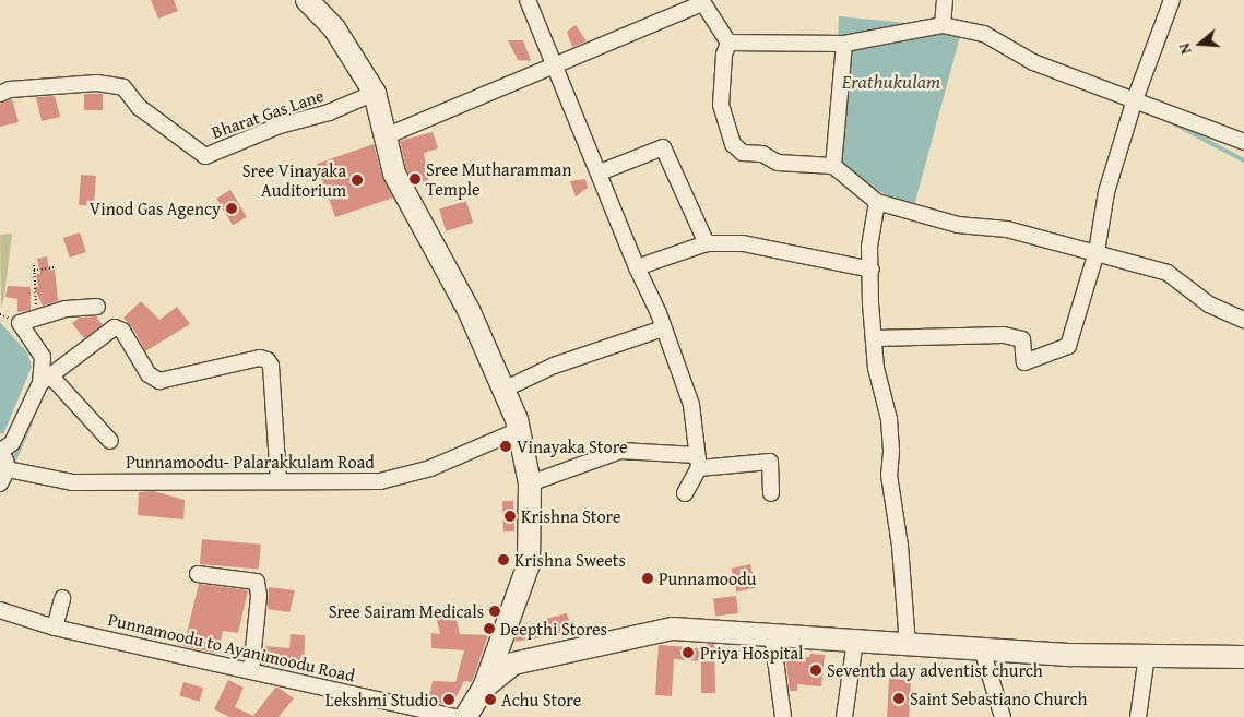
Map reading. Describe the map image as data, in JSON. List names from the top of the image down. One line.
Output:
{"streets":{"street":["Bharat Gas Lane","Punnamoodu- Palarakkulam Road","Punnamoodu to Ayanimoodu Road"]},"water":["Erathukulam"],"places":["Sree Mutharamman Temple","Sree Vinayaka Auditorium","Vinod Gas Agency","Vinayaka Store","Krishna Store","Krishna Sweets","Punnamoodu","Sree Sairam Medicals","Deepthi Stores","Priya Hospital","Seventh day adventist church","Saint Sebastiano Church","Lekshmi Studio","Achu Store"],"north":"left"}
